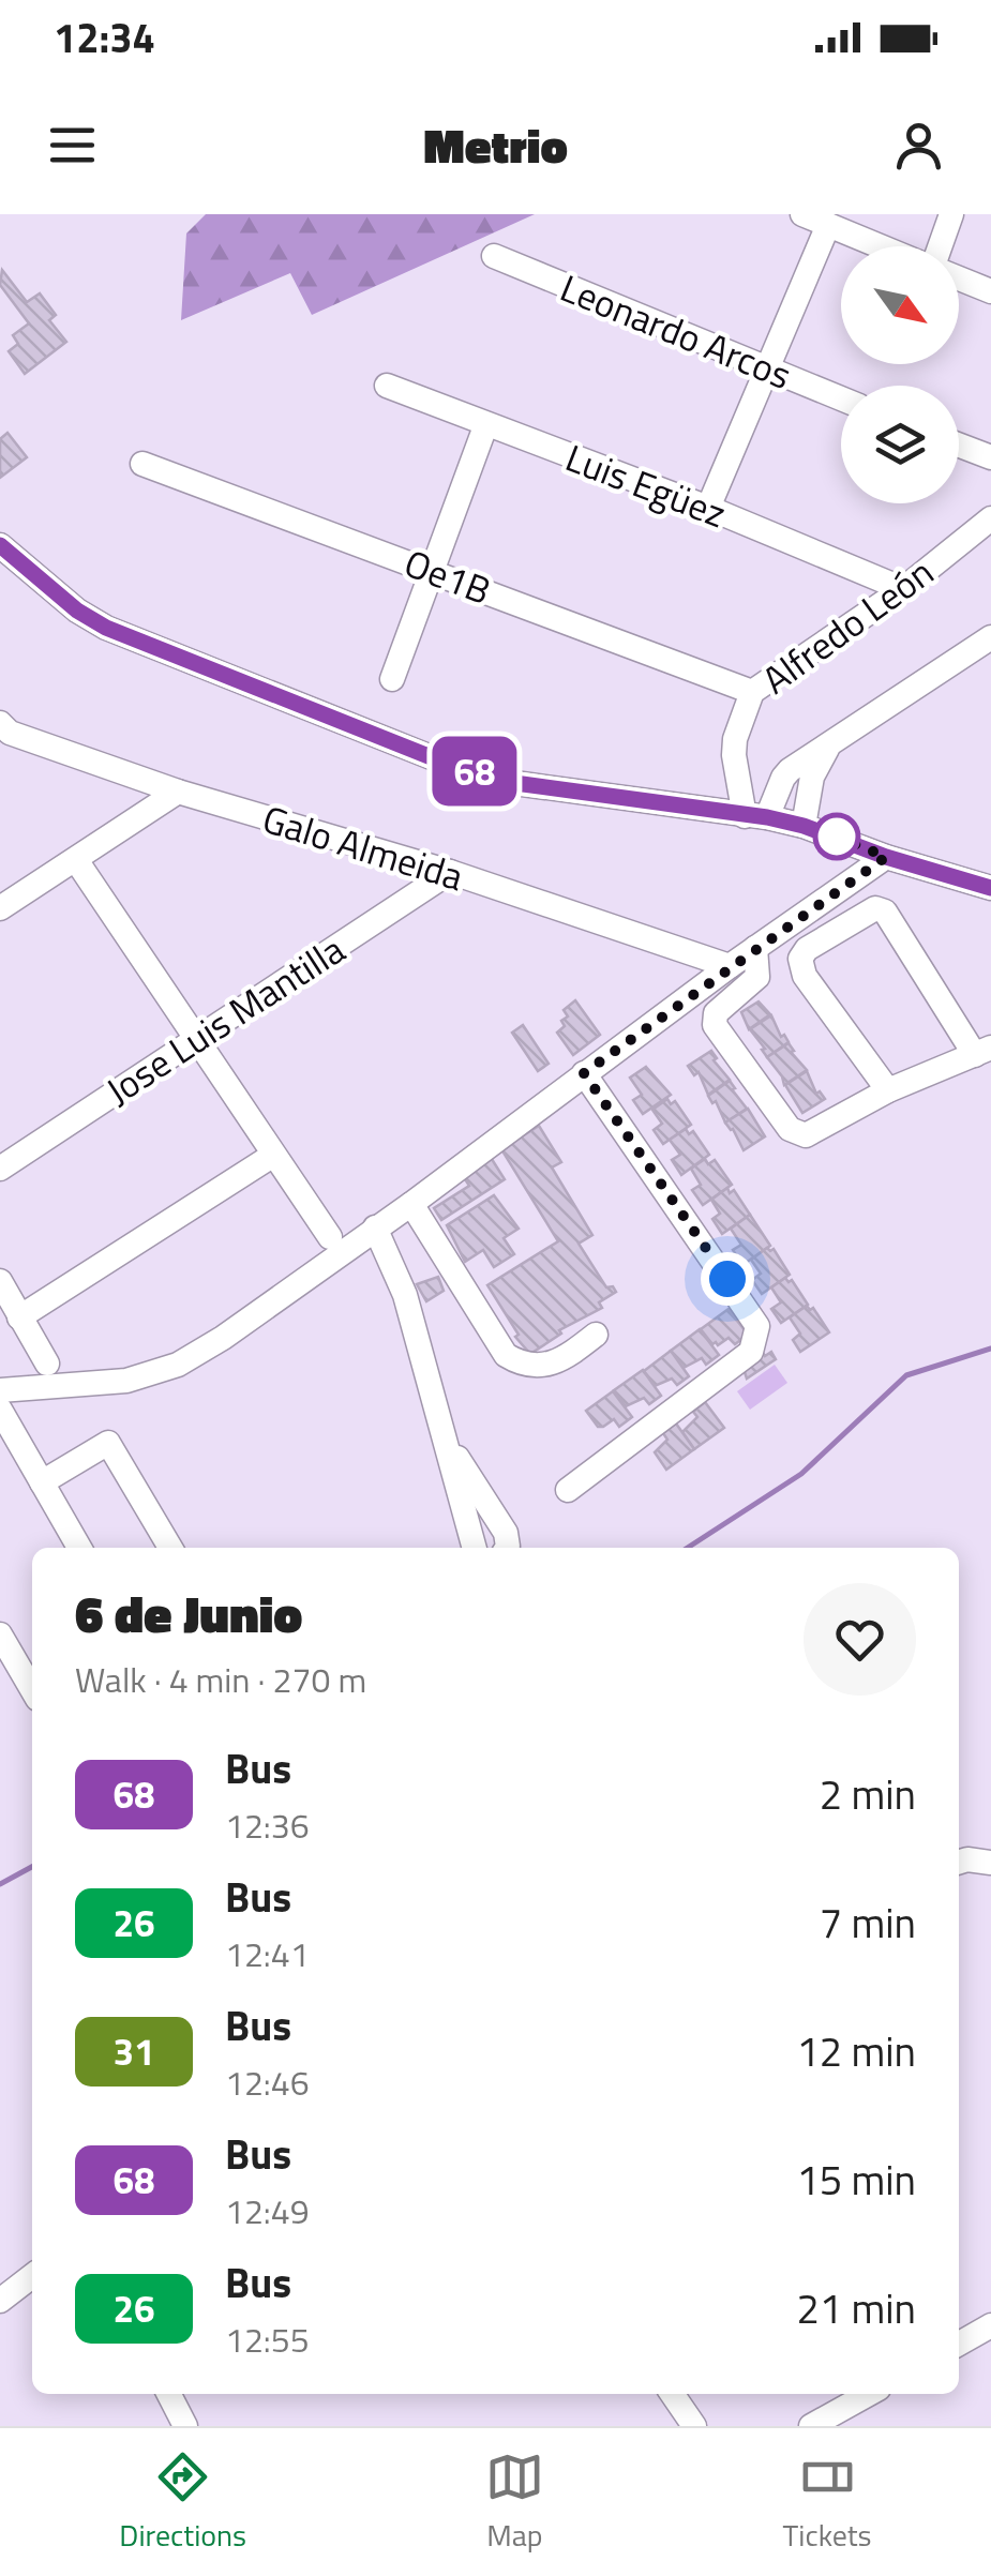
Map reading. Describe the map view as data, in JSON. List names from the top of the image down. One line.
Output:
{"streets":{"street":["Leonardo Arcos","Luis Egüez","Oe1B","Alfredo León","Galo Almeida","Jose Luis Mantilla"]},"crossings":[["Luis Egüez","Alfredo León"],["Oe1B","Alfredo León"],["Galo Almeida","Jose Luis Mantilla"]],"lines":["bus line 68"],"north":"bottom right","page":{"status":"12:34","header":"Metrio","on_map":"68","heading":["6 de Junio","Walk · 4 min · 270 m"],"list":[{"mark":"68","name":"Bus","note":"12:36","value":"2 min"},{"mark":"26","name":"Bus","note":"12:41","value":"7 min"},{"mark":"31","name":"Bus","note":"12:46","value":"12 min"},{"mark":"68","name":"Bus","note":"12:49","value":"15 min"},{"mark":"26","name":"Bus","note":"12:55","value":"21 min"}],"tabs":["Directions","Map","Tickets"]}}
